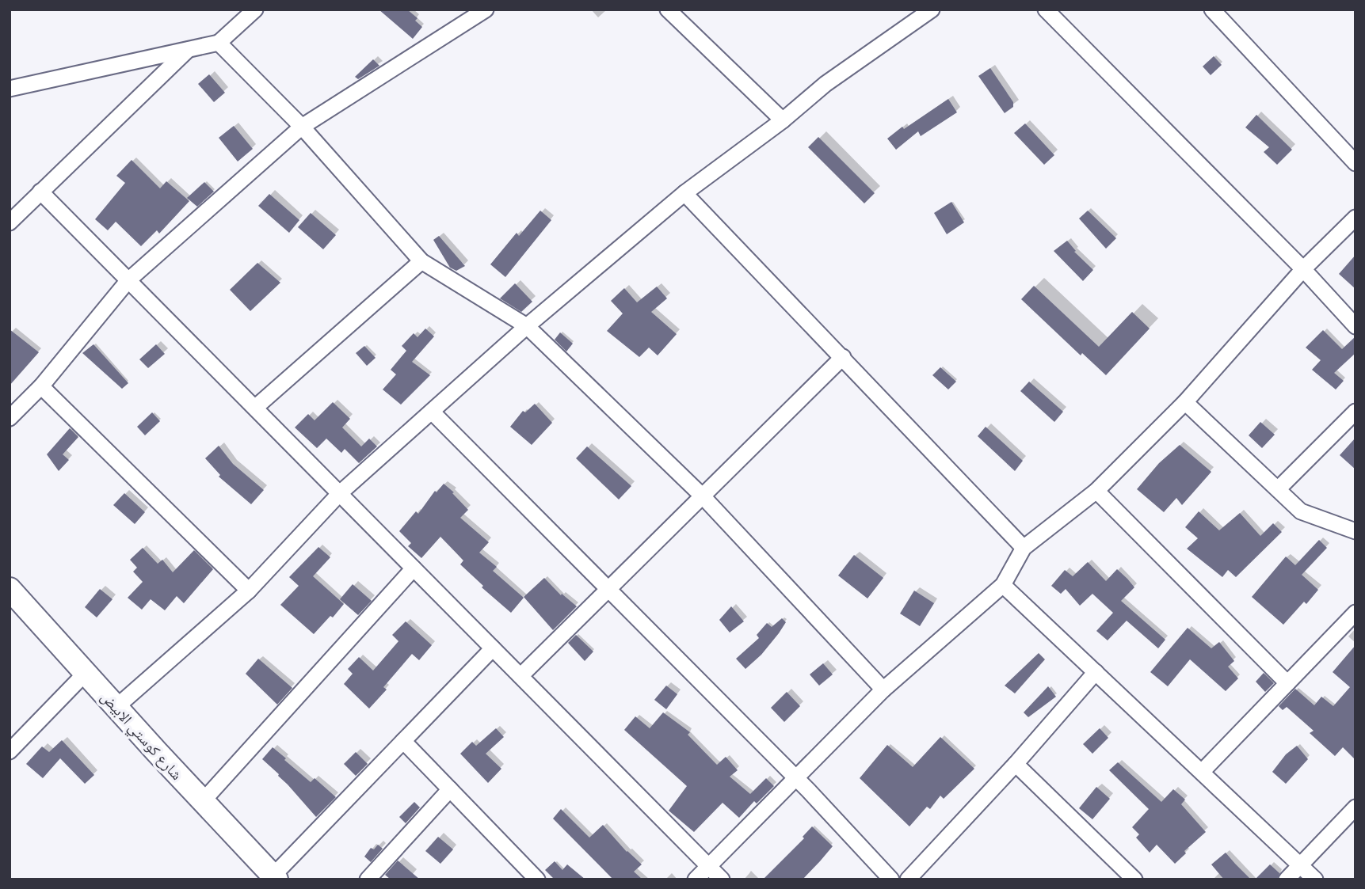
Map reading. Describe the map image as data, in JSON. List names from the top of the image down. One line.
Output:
{"streets":{"highway":["شارع كوستي الابيض"]}}
